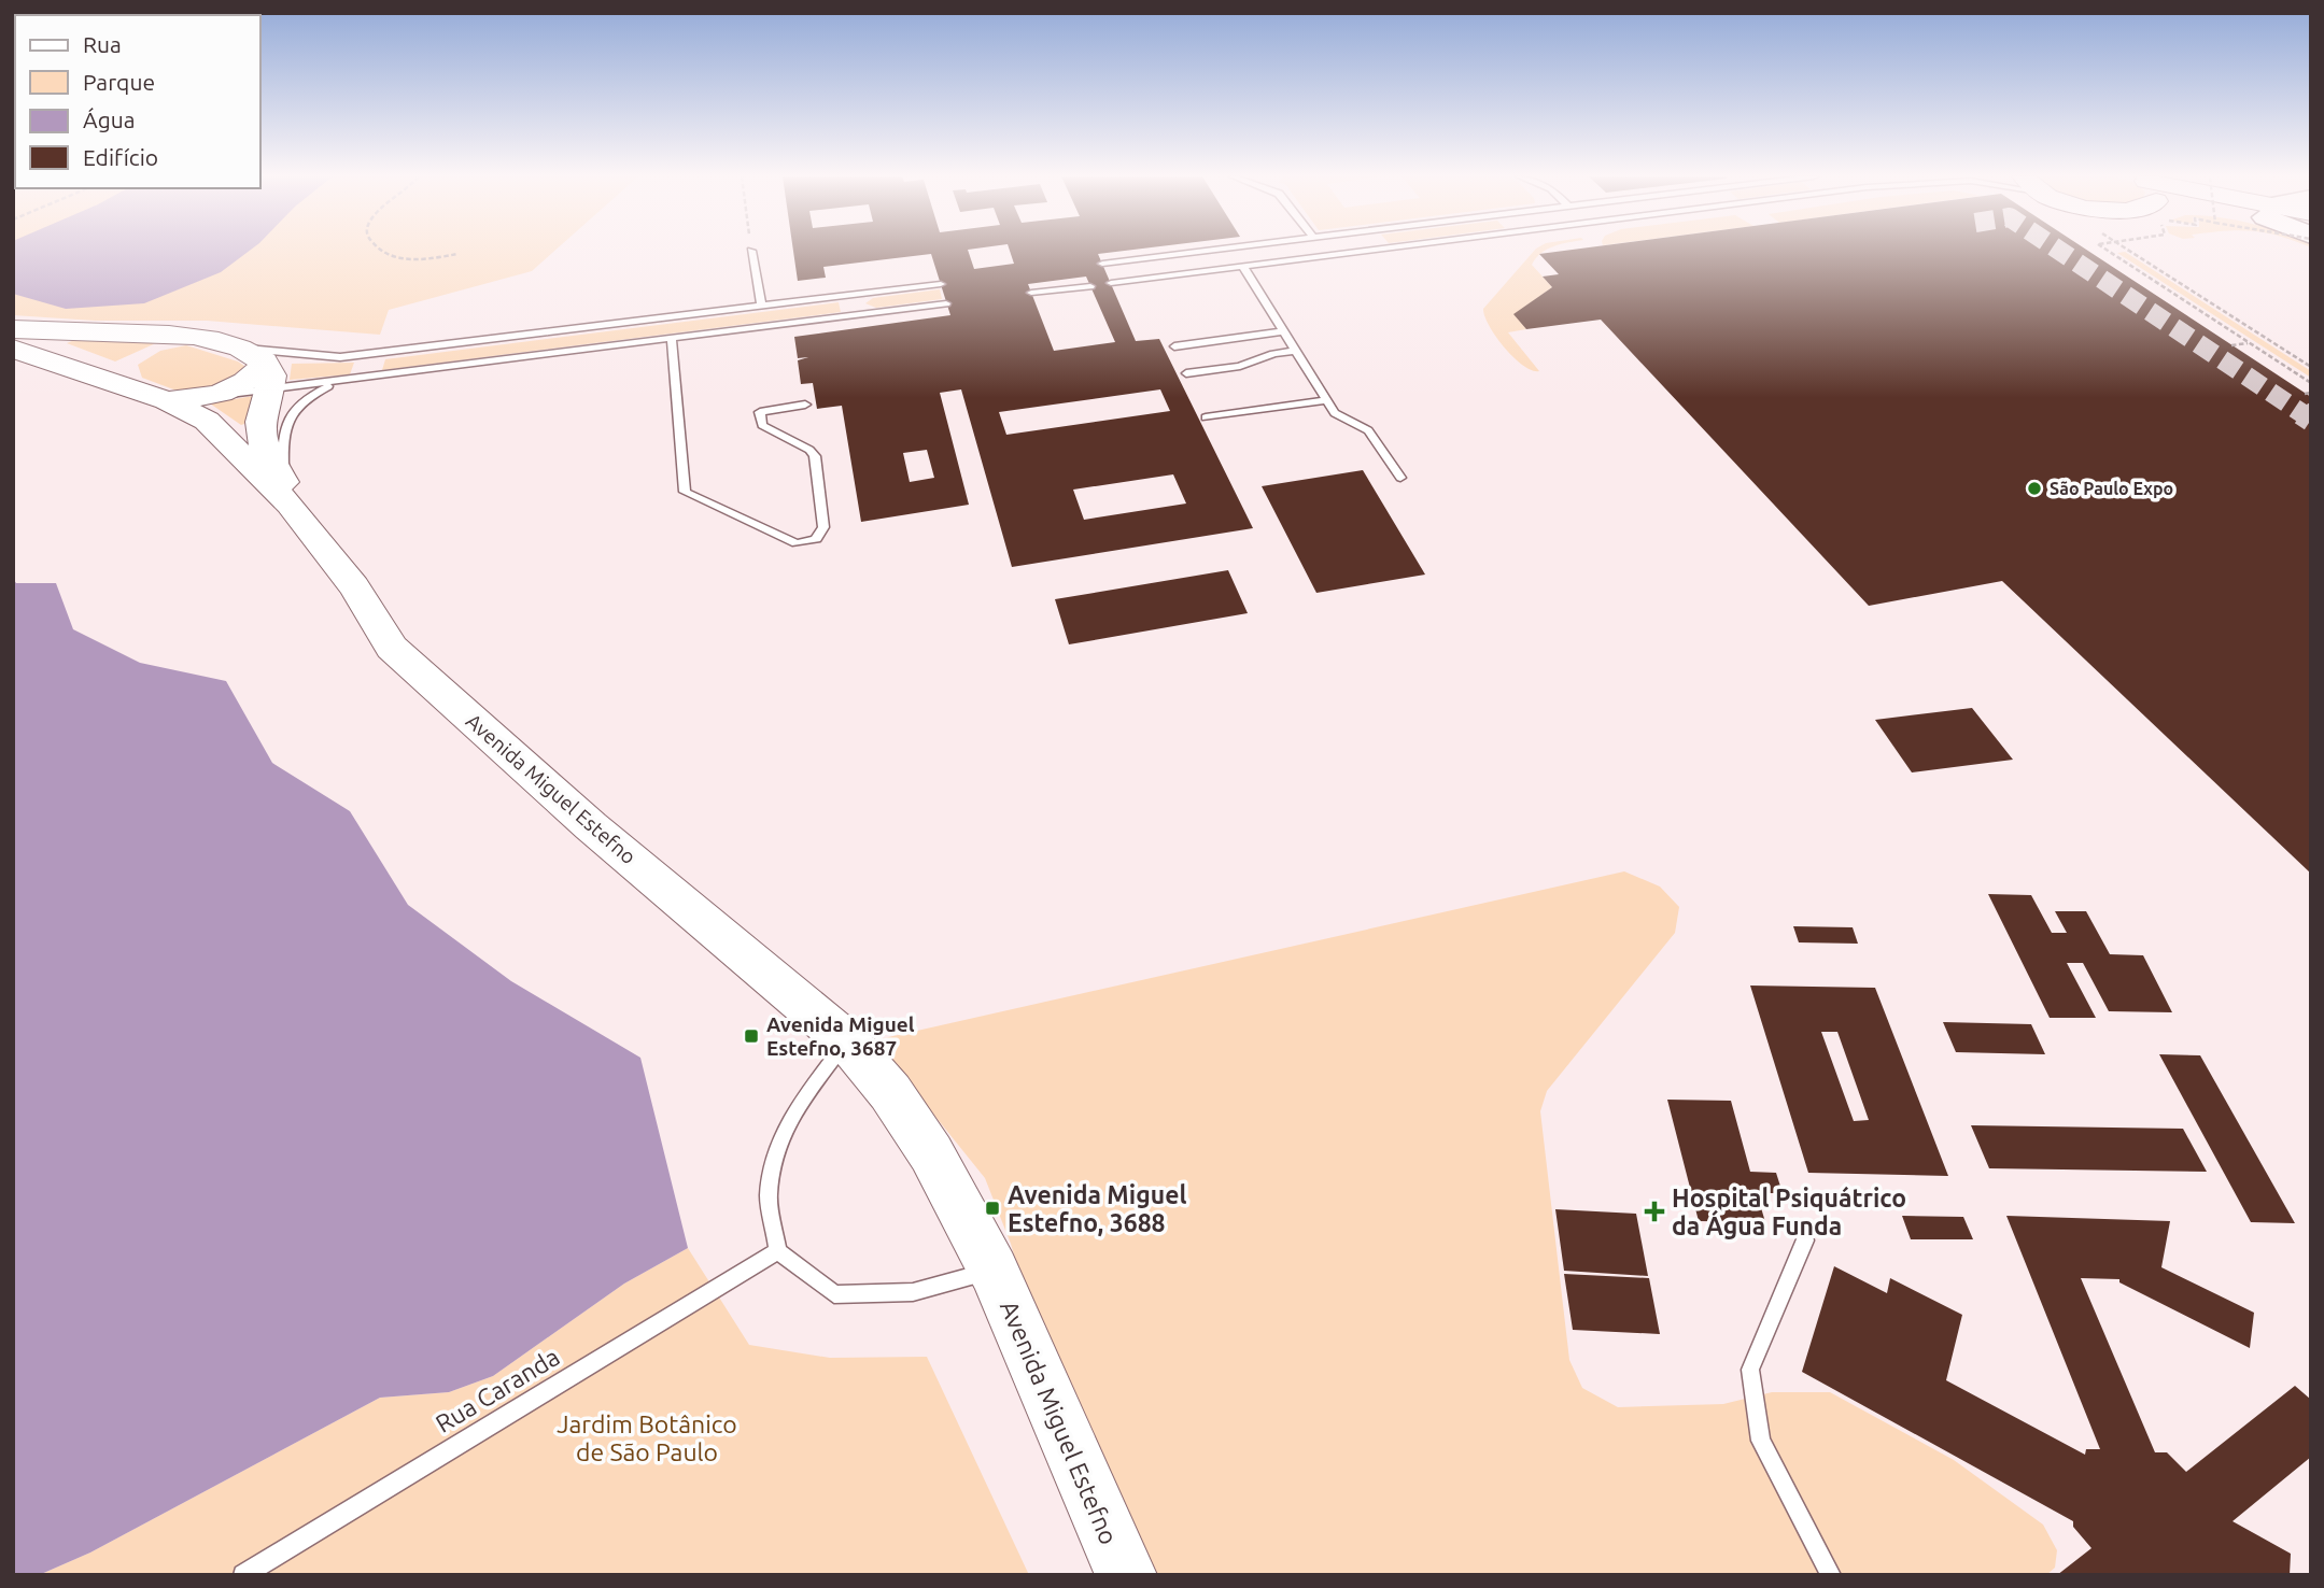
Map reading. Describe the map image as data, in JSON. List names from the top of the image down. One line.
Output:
{"streets":{"main road":["Avenida Miguel Estefno"],"lane":["Rua Caranda"]},"parks":["Jardim Botânico de São Paulo"],"places":{"other":["São Paulo Expo"],"transit":["Avenida Miguel Estefno, 3687","Avenida Miguel Estefno, 3688"],"health":["Hospital Psiquátrico da Água Funda"]},"legend":["Rua","Parque","Água","Edifício"]}
